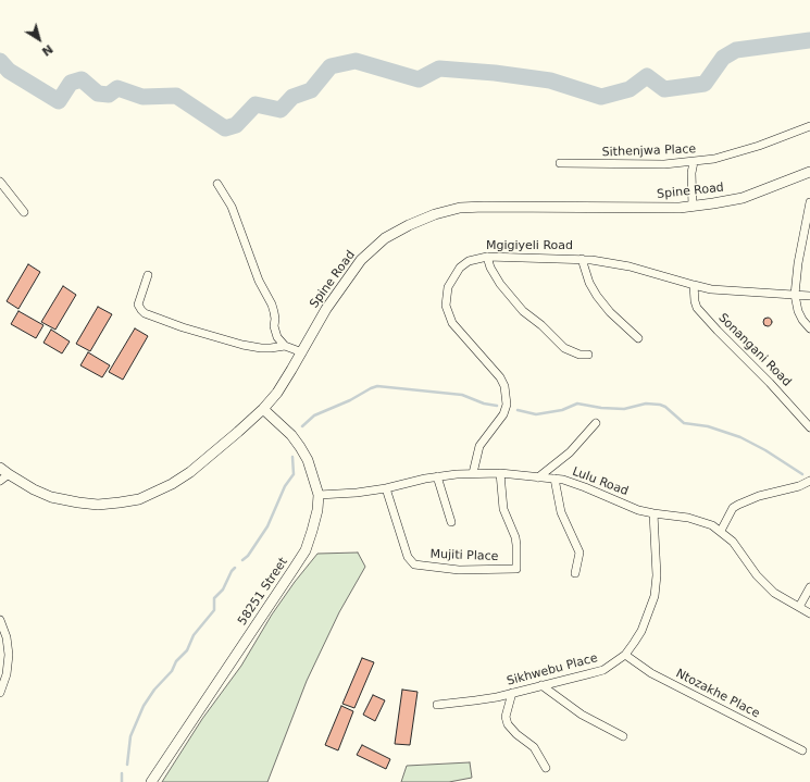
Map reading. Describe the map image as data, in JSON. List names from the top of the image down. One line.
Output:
{"streets":{"street":["Sithenjwa Place","Spine Road","Mgigiyeli Road","Sonangani Road","Lulu Road","Mujiti Place","58251 Street","Sikhwebu Place","Ntozakhe Place"]},"crossings":[["Spine Road","58251 Street"],["Mgigiyeli Road","Sonangani Road"],["Mgigiyeli Road","Lulu Road"],["Lulu Road","Mujiti Place"],["Lulu Road","58251 Street"],["Lulu Road","Sikhwebu Place"],["Sikhwebu Place","Ntozakhe Place"]],"north":"bottom right"}
